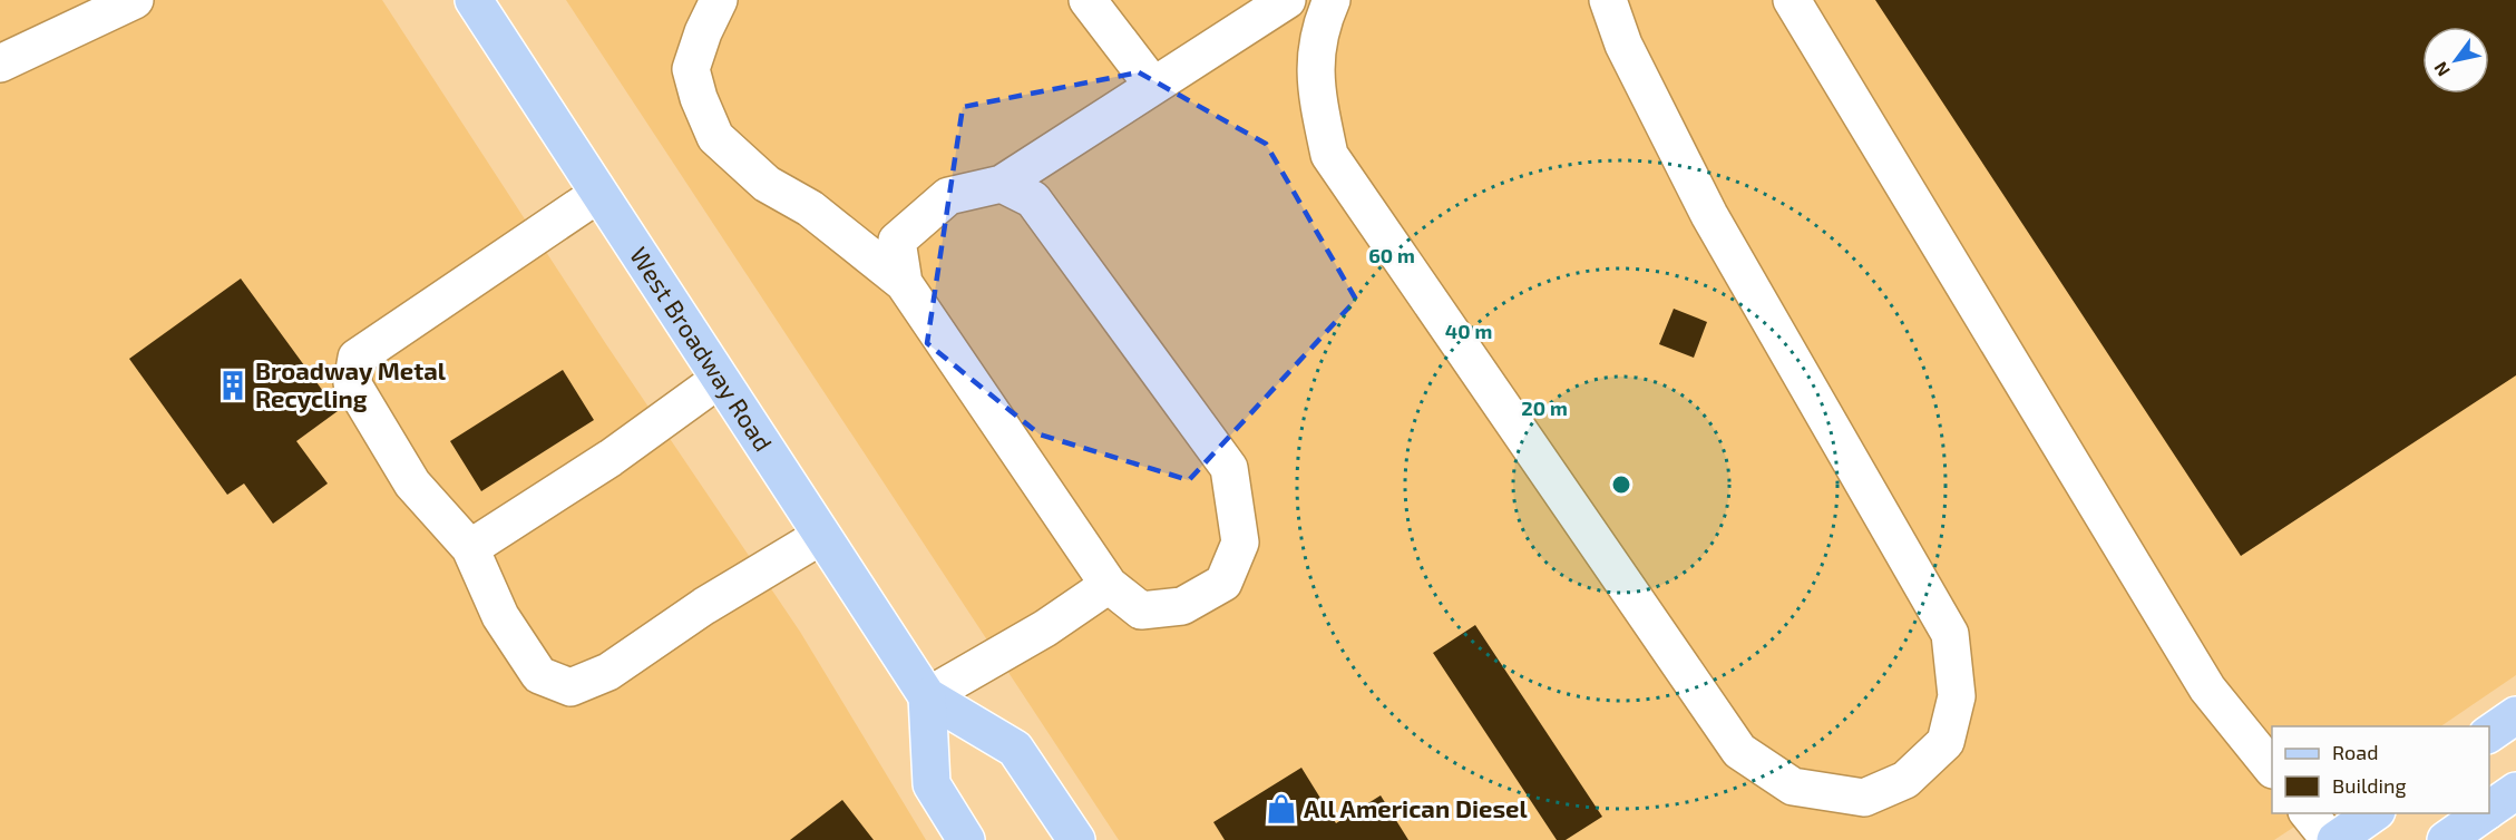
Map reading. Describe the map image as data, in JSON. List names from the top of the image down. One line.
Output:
{"streets":{"main road":["West Broadway Road"]},"places":{"building":["Broadway Metal Recycling"],"shop":["All American Diesel"]},"legend":["Road","Building"],"north":"bottom left","rings":["60 m","40 m","20 m"]}
